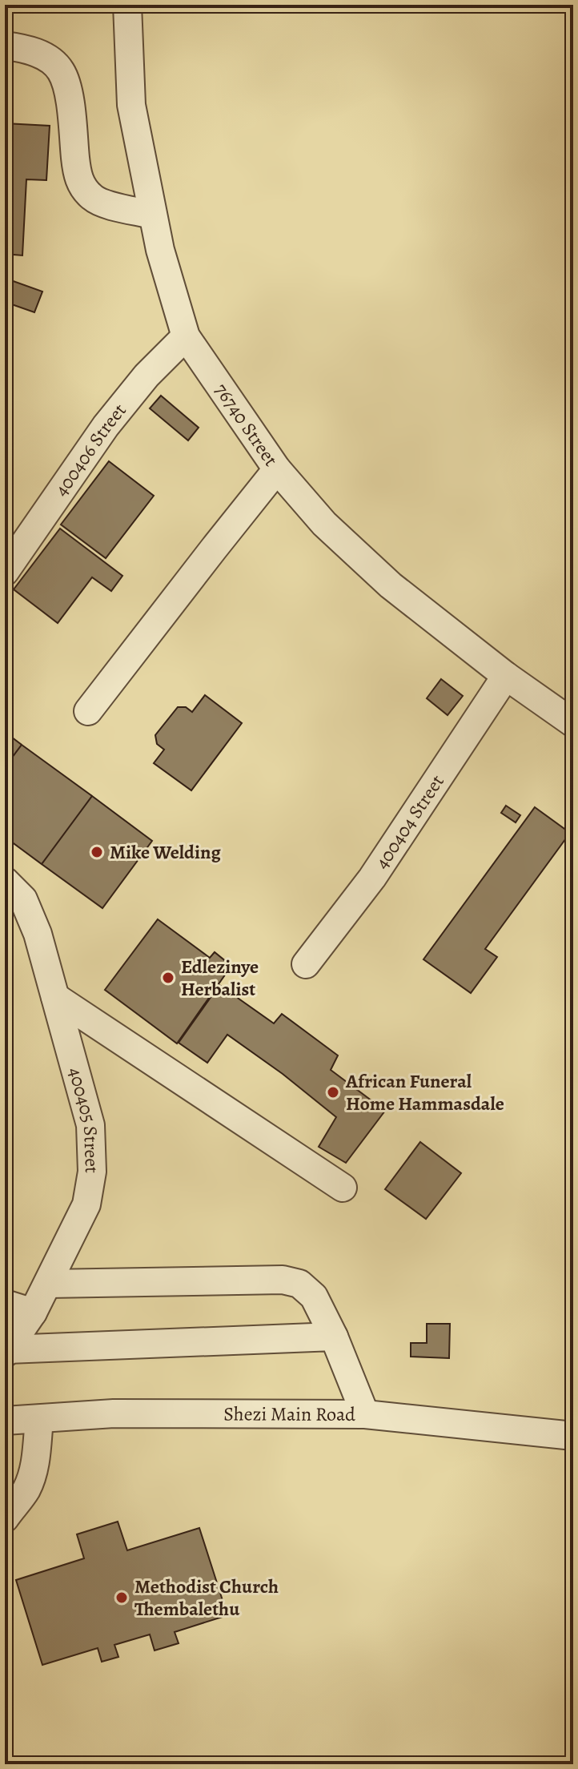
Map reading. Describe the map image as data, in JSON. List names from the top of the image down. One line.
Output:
{"streets":{"street":["76740 Street","400406 Street","400404 Street","400405 Street","Shezi Main Road"]},"crossings":[["76740 Street","400406 Street"],["76740 Street","400404 Street"]],"places":["Mike Welding","Edlezinye Herbalist","African Funeral Home Hammasdale","Methodist Church Thembalethu"]}
